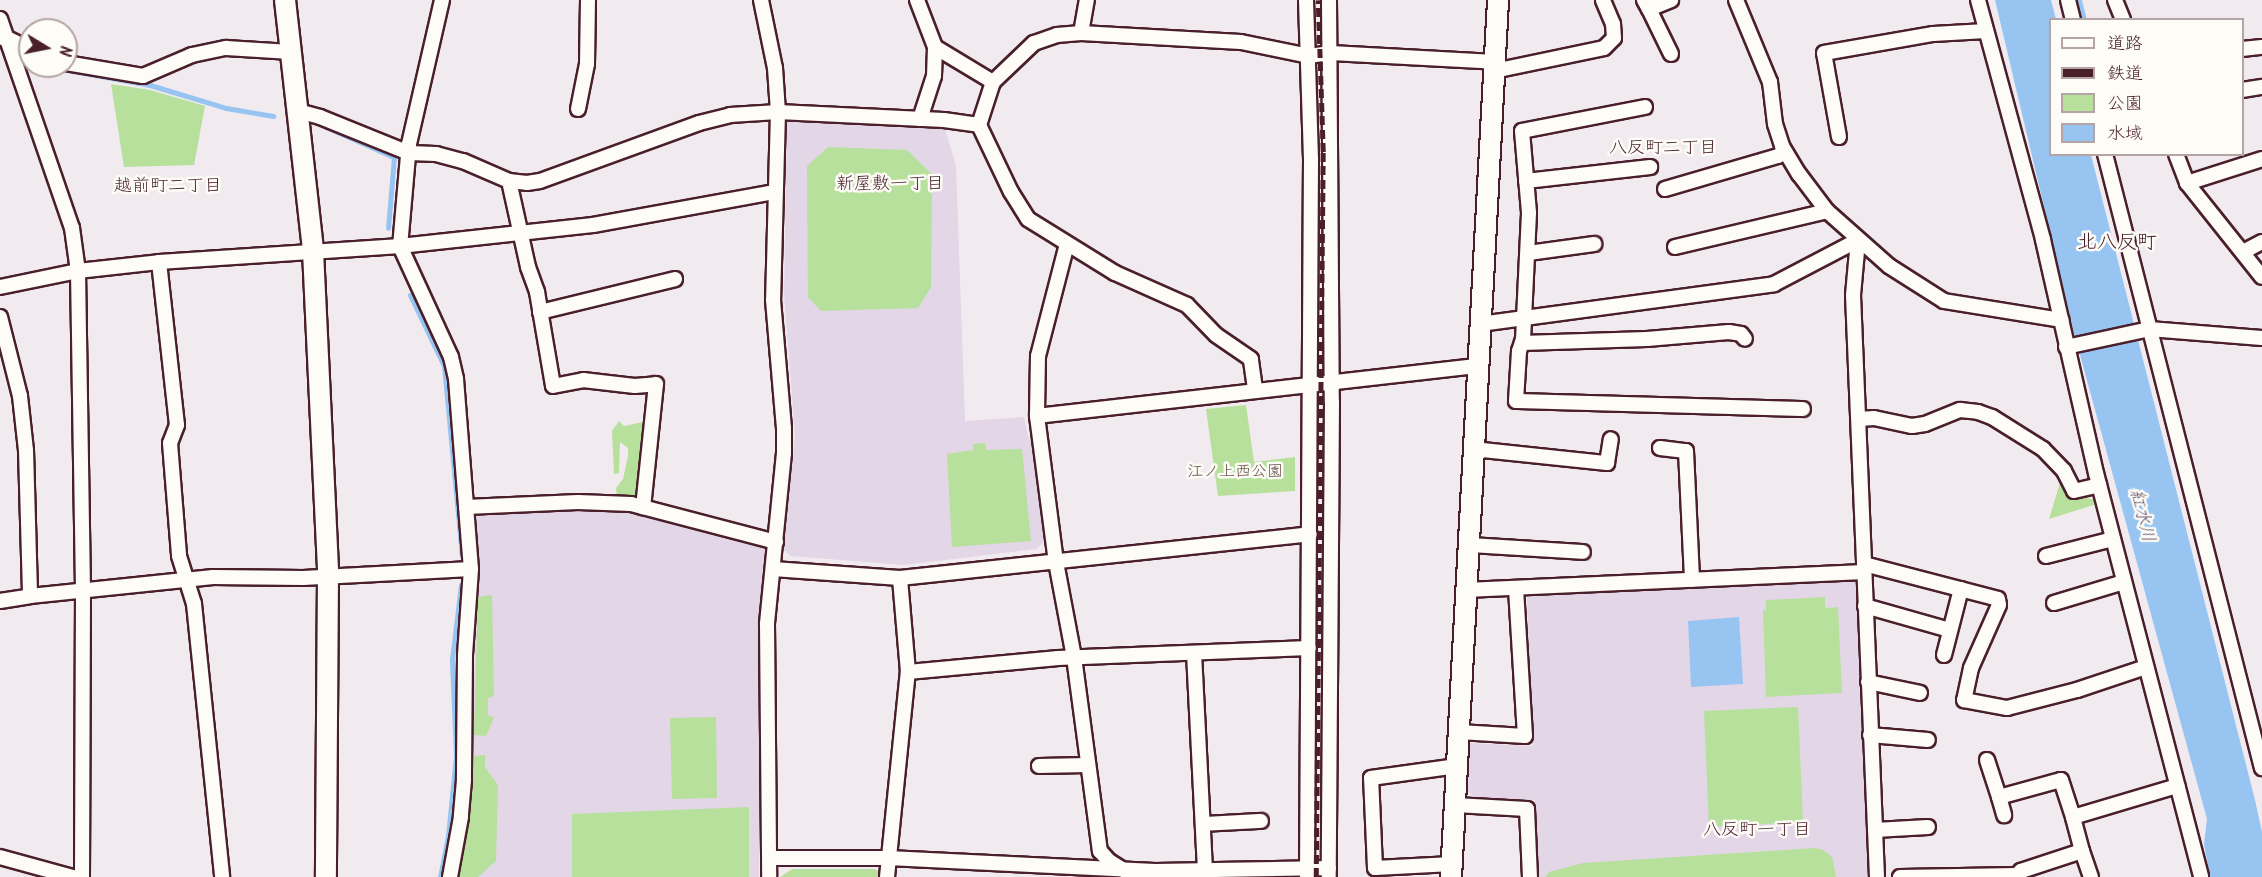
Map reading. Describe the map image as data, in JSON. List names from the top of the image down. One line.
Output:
{"districts":["八反町二丁目","新屋敷一丁目","越前町二丁目","北八反町","八反町一丁目"],"water":["紅水川"],"parks":["江ノ上西公園"],"legend":["道路","鉄道","公園","水域"],"north":"right"}
